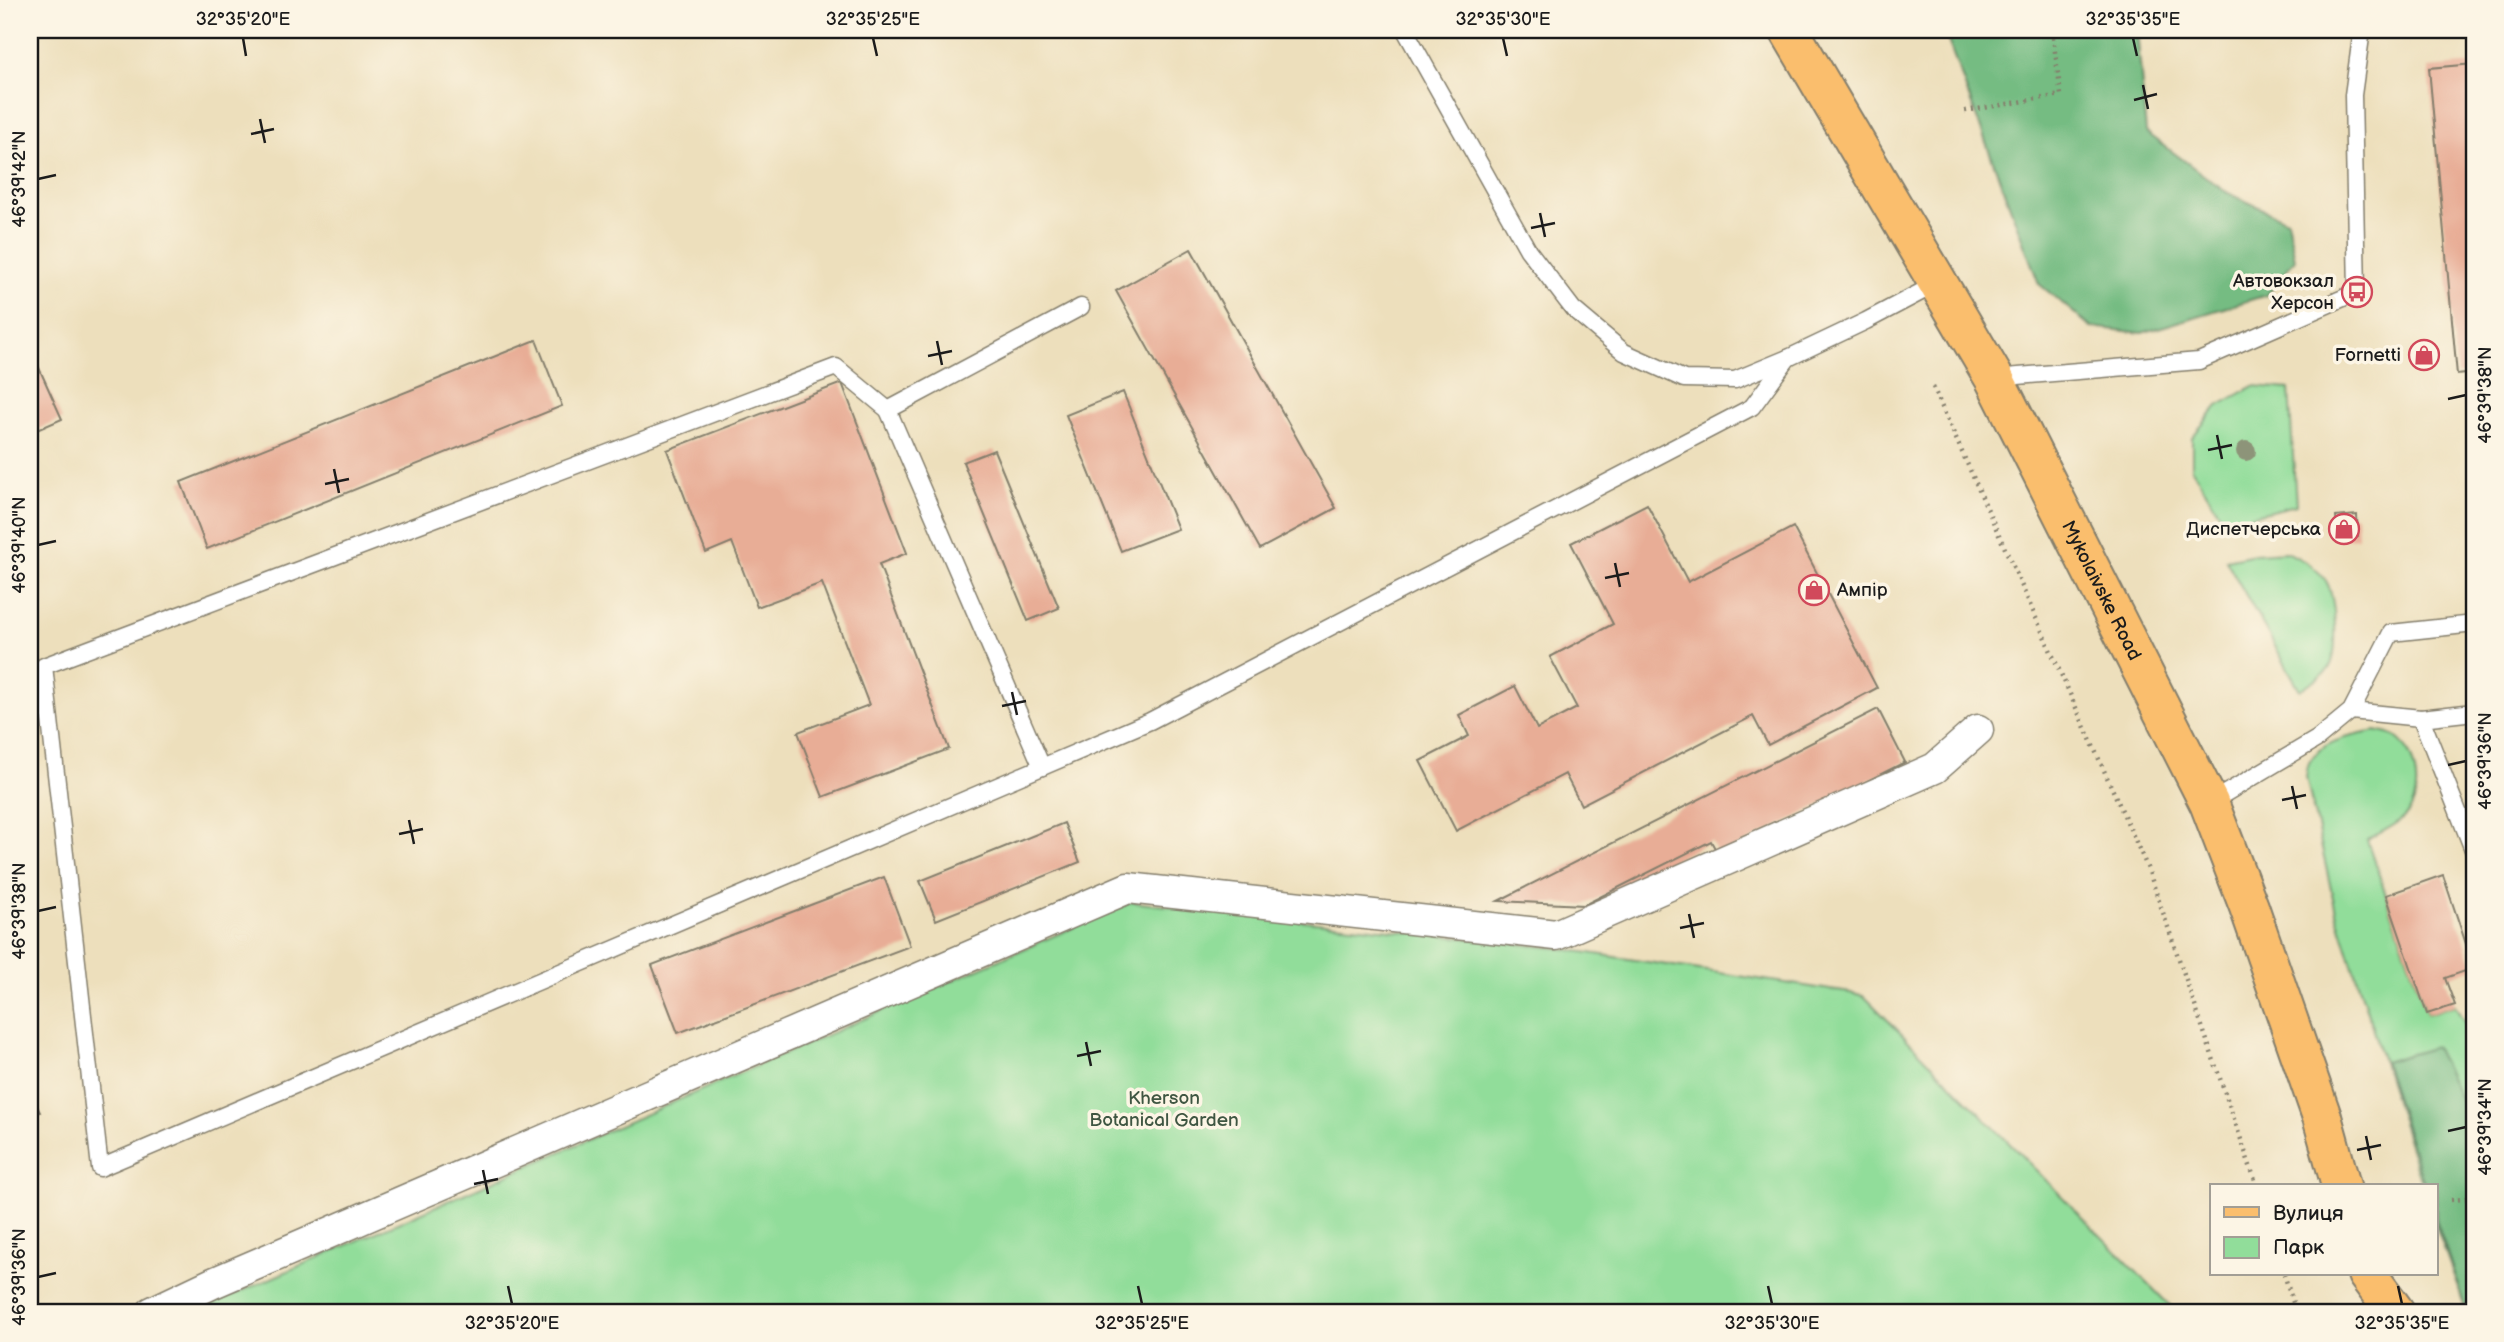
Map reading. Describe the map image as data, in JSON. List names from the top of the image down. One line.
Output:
{"streets":{"main road":["Mykolaivske Road"]},"parks":["Kherson Botanical Garden"],"places":{"bus stop":["Автовокзал Херсон"],"shop":["Fornetti","Диспетчерська","Ампір"]},"legend":["Вулиця","Парк"],"coordinates":["32°35'20\"E","32°35'25\"E","32°35'30\"E","32°35'35\"E","46°39'42\"N","46°39'38\"N","46°39'40\"N","46°39'36\"N","46°39'34\"N"]}
